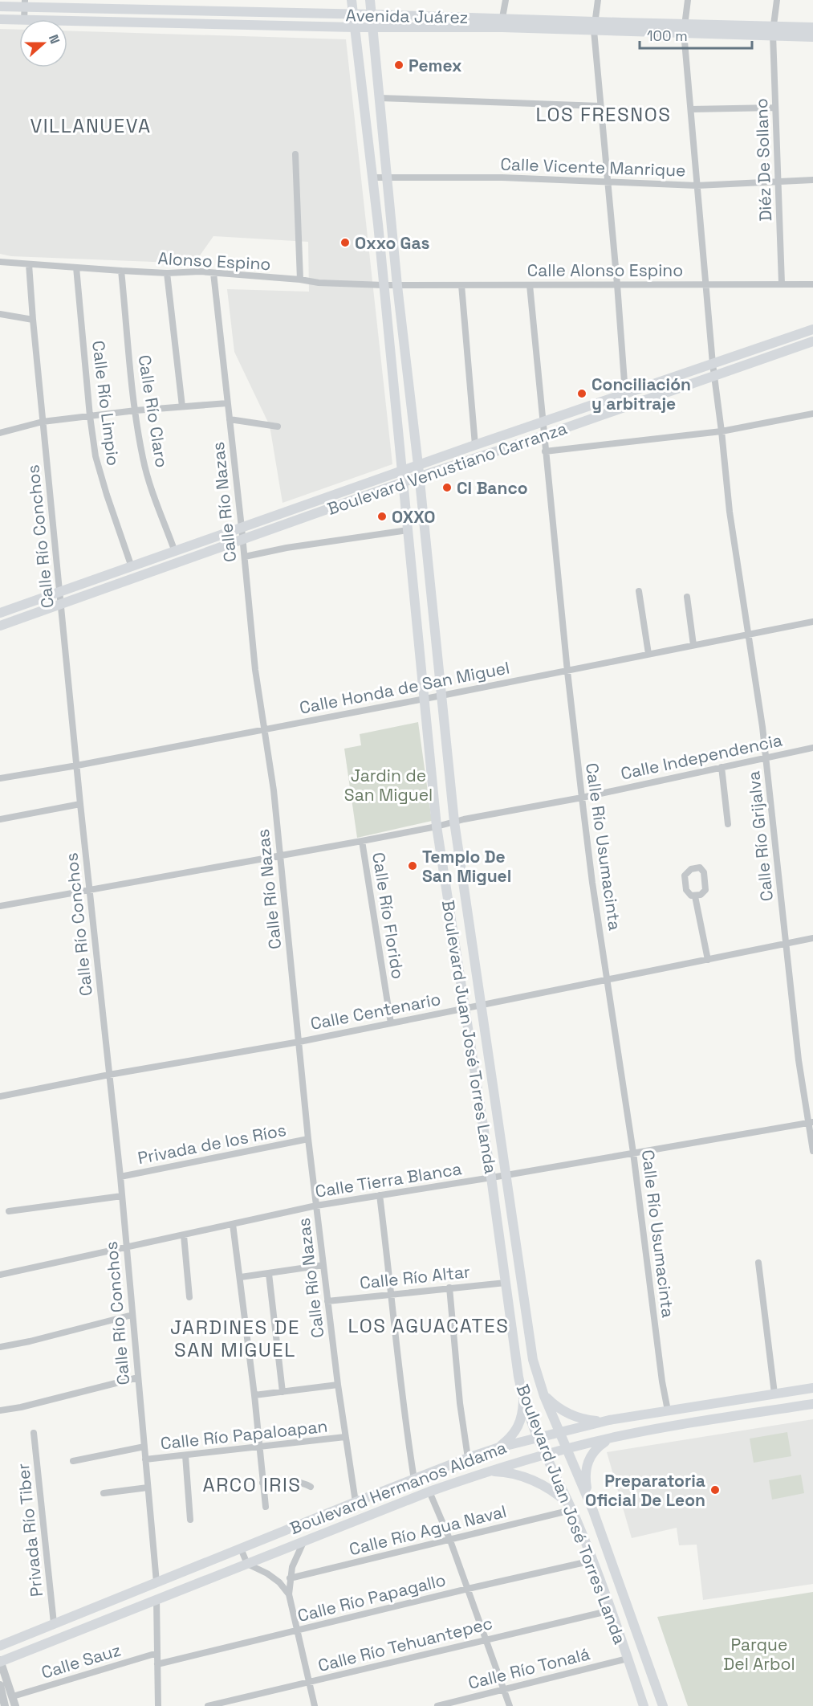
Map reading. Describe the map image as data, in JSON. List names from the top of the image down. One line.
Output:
{"streets":{"main road":["Avenida Juárez","Boulevard Venustiano Carranza","Boulevard Juan José Torres Landa","Boulevard Hermanos Aldama"],"street":["Diéz De Sollano","Calle Vicente Manrique","Alonso Espino","Calle Alonso Espino","Calle Río Limpio","Calle Río Claro","Calle Río Nazas","Calle Río Conchos","Calle Honda de San Miguel","Calle Independencia","Calle Río Grijalva","Calle Río Usumacinta","Calle Río Florido","Calle Centenario","Privada de los Ríos","Calle Tierra Blanca","Calle Río Altar","Calle Río Papaloapan","Privada Río Tiber","Calle Río Agua Naval","Calle Río Papagallo","Calle Río Tehuantepec","Calle Sauz","Calle Río Tonalá"]},"crossings":[["Avenida Juárez","Diéz De Sollano"],["Avenida Juárez","Calle Río Grijalva"],["Avenida Juárez","Boulevard Juan José Torres Landa"],["Diéz De Sollano","Calle Vicente Manrique"],["Diéz De Sollano","Calle Alonso Espino"],["Calle Vicente Manrique","Calle Río Grijalva"],["Calle Vicente Manrique","Boulevard Juan José Torres Landa"],["Alonso Espino","Calle Alonso Espino"],["Alonso Espino","Calle Río Limpio"],["Alonso Espino","Calle Río Claro"],["Alonso Espino","Calle Río Nazas"],["Alonso Espino","Calle Río Conchos"],["Alonso Espino","Boulevard Juan José Torres Landa"],["Calle Alonso Espino","Calle Río Grijalva"],["Calle Alonso Espino","Calle Río Usumacinta"],["Calle Alonso Espino","Boulevard Juan José Torres Landa"],["Calle Río Limpio","Boulevard Venustiano Carranza"],["Calle Río Claro","Boulevard Venustiano Carranza"],["Boulevard Venustiano Carranza","Calle Río Nazas"],["Boulevard Venustiano Carranza","Calle Río Conchos"],["Boulevard Venustiano Carranza","Calle Río Grijalva"],["Boulevard Venustiano Carranza","Calle Río Usumacinta"],["Boulevard Venustiano Carranza","Boulevard Juan José Torres Landa"],["Calle Río Nazas","Calle Honda de San Miguel"],["Calle Río Nazas","Calle Independencia"],["Calle Río Nazas","Calle Centenario"],["Calle Río Nazas","Privada de los Ríos"],["Calle Río Nazas","Calle Tierra Blanca"],["Calle Río Nazas","Calle Río Altar"],["Calle Río Nazas","Calle Río Papaloapan"],["Calle Río Nazas","Boulevard Hermanos Aldama"],["Calle Río Conchos","Calle Honda de San Miguel"],["Calle Río Conchos","Calle Independencia"],["Calle Río Conchos","Calle Centenario"],["Calle Río Conchos","Privada de los Ríos"],["Calle Río Conchos","Calle Tierra Blanca"],["Calle Río Conchos","Calle Río Papaloapan"],["Calle Río Conchos","Boulevard Hermanos Aldama"],["Calle Honda de San Miguel","Calle Río Grijalva"],["Calle Honda de San Miguel","Calle Río Usumacinta"],["Calle Honda de San Miguel","Boulevard Juan José Torres Landa"],["Calle Independencia","Calle Río Grijalva"],["Calle Independencia","Calle Río Usumacinta"],["Calle Independencia","Calle Río Florido"],["Calle Independencia","Boulevard Juan José Torres Landa"],["Calle Río Grijalva","Calle Centenario"],["Calle Río Grijalva","Calle Tierra Blanca"],["Calle Río Usumacinta","Calle Centenario"],["Calle Río Usumacinta","Calle Tierra Blanca"],["Calle Río Usumacinta","Boulevard Hermanos Aldama"],["Calle Río Florido","Calle Centenario"],["Calle Centenario","Boulevard Juan José Torres Landa"],["Boulevard Juan José Torres Landa","Calle Tierra Blanca"],["Boulevard Juan José Torres Landa","Calle Río Altar"],["Boulevard Juan José Torres Landa","Boulevard Hermanos Aldama"],["Boulevard Juan José Torres Landa","Calle Río Agua Naval"],["Boulevard Juan José Torres Landa","Calle Río Papagallo"],["Boulevard Juan José Torres Landa","Calle Río Tehuantepec"],["Boulevard Juan José Torres Landa","Calle Río Tonalá"],["Boulevard Hermanos Aldama","Privada Río Tiber"]],"districts":["LOS FRESNOS","VILLANUEVA","LOS AGUACATES","JARDINES DE SAN MIGUEL","ARCO IRIS"],"parks":["Jardin de San Miguel","Parque Del Arbol"],"places":["Pemex","Oxxo Gas","Conciliación y arbitraje","CI Banco","OXXO","Templo De San Miguel","Preparatoria Oficial De Leon"],"scale_bar":"100 m","north":"right"}
